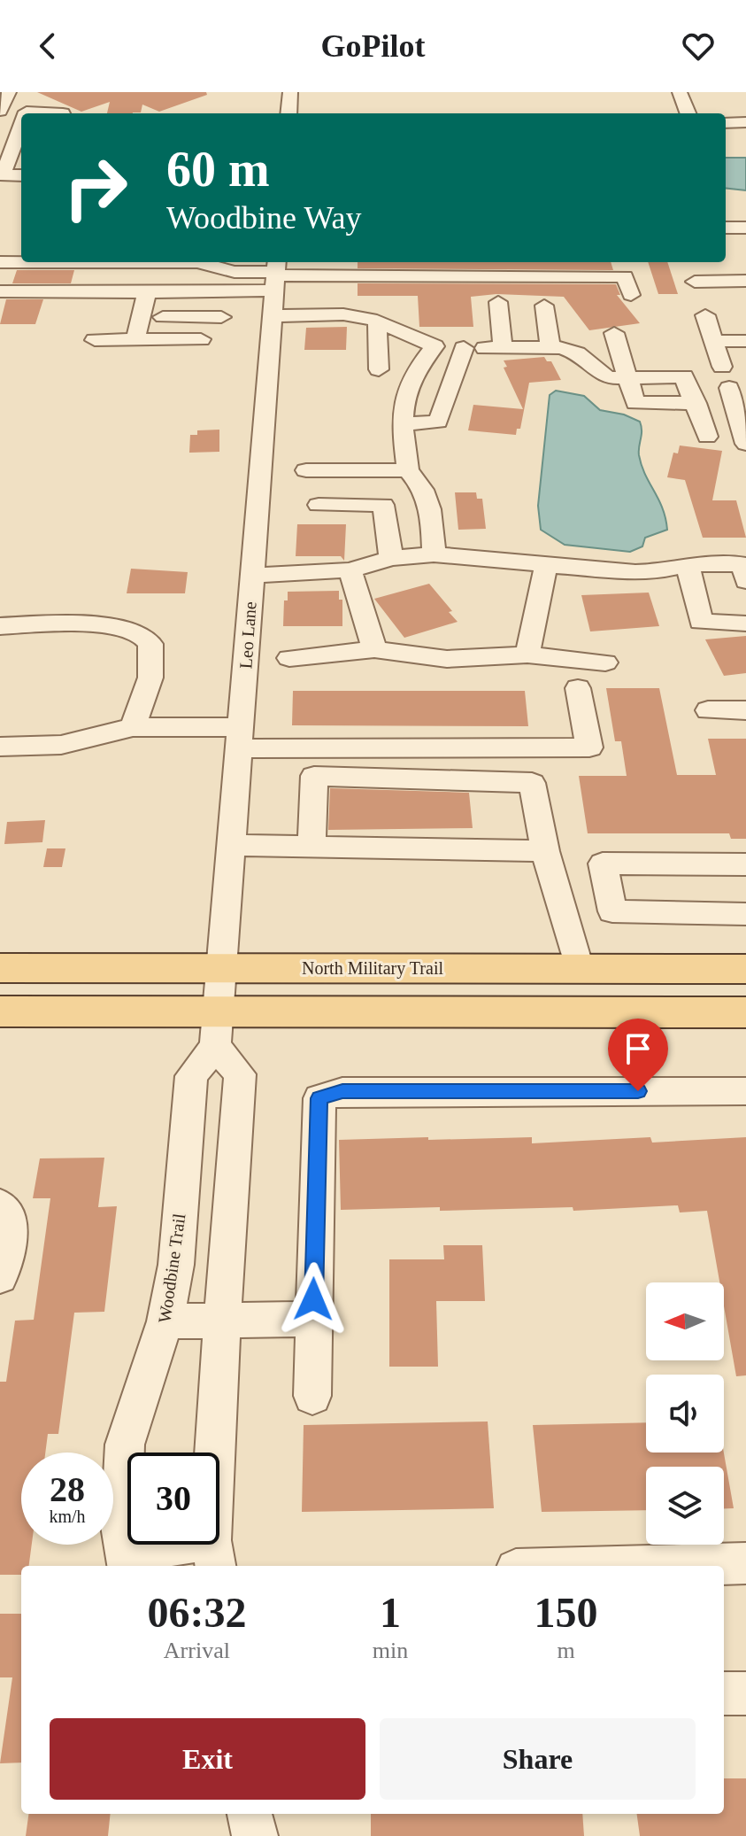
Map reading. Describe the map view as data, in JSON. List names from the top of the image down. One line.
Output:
{"streets":{"main road":["North Military Trail"],"street":["Leo Lane","Woodbine Trail"]},"crossings":[["Leo Lane","North Military Trail"],["Leo Lane","Woodbine Trail"]],"north":"left","page":{"header":"GoPilot","turn":["60 m","Woodbine Way"],"speed":"28 km/h","limit":"30","eta":["06:32","Arrival","1","min","150","m"],"buttons":["Exit","Share"]}}
